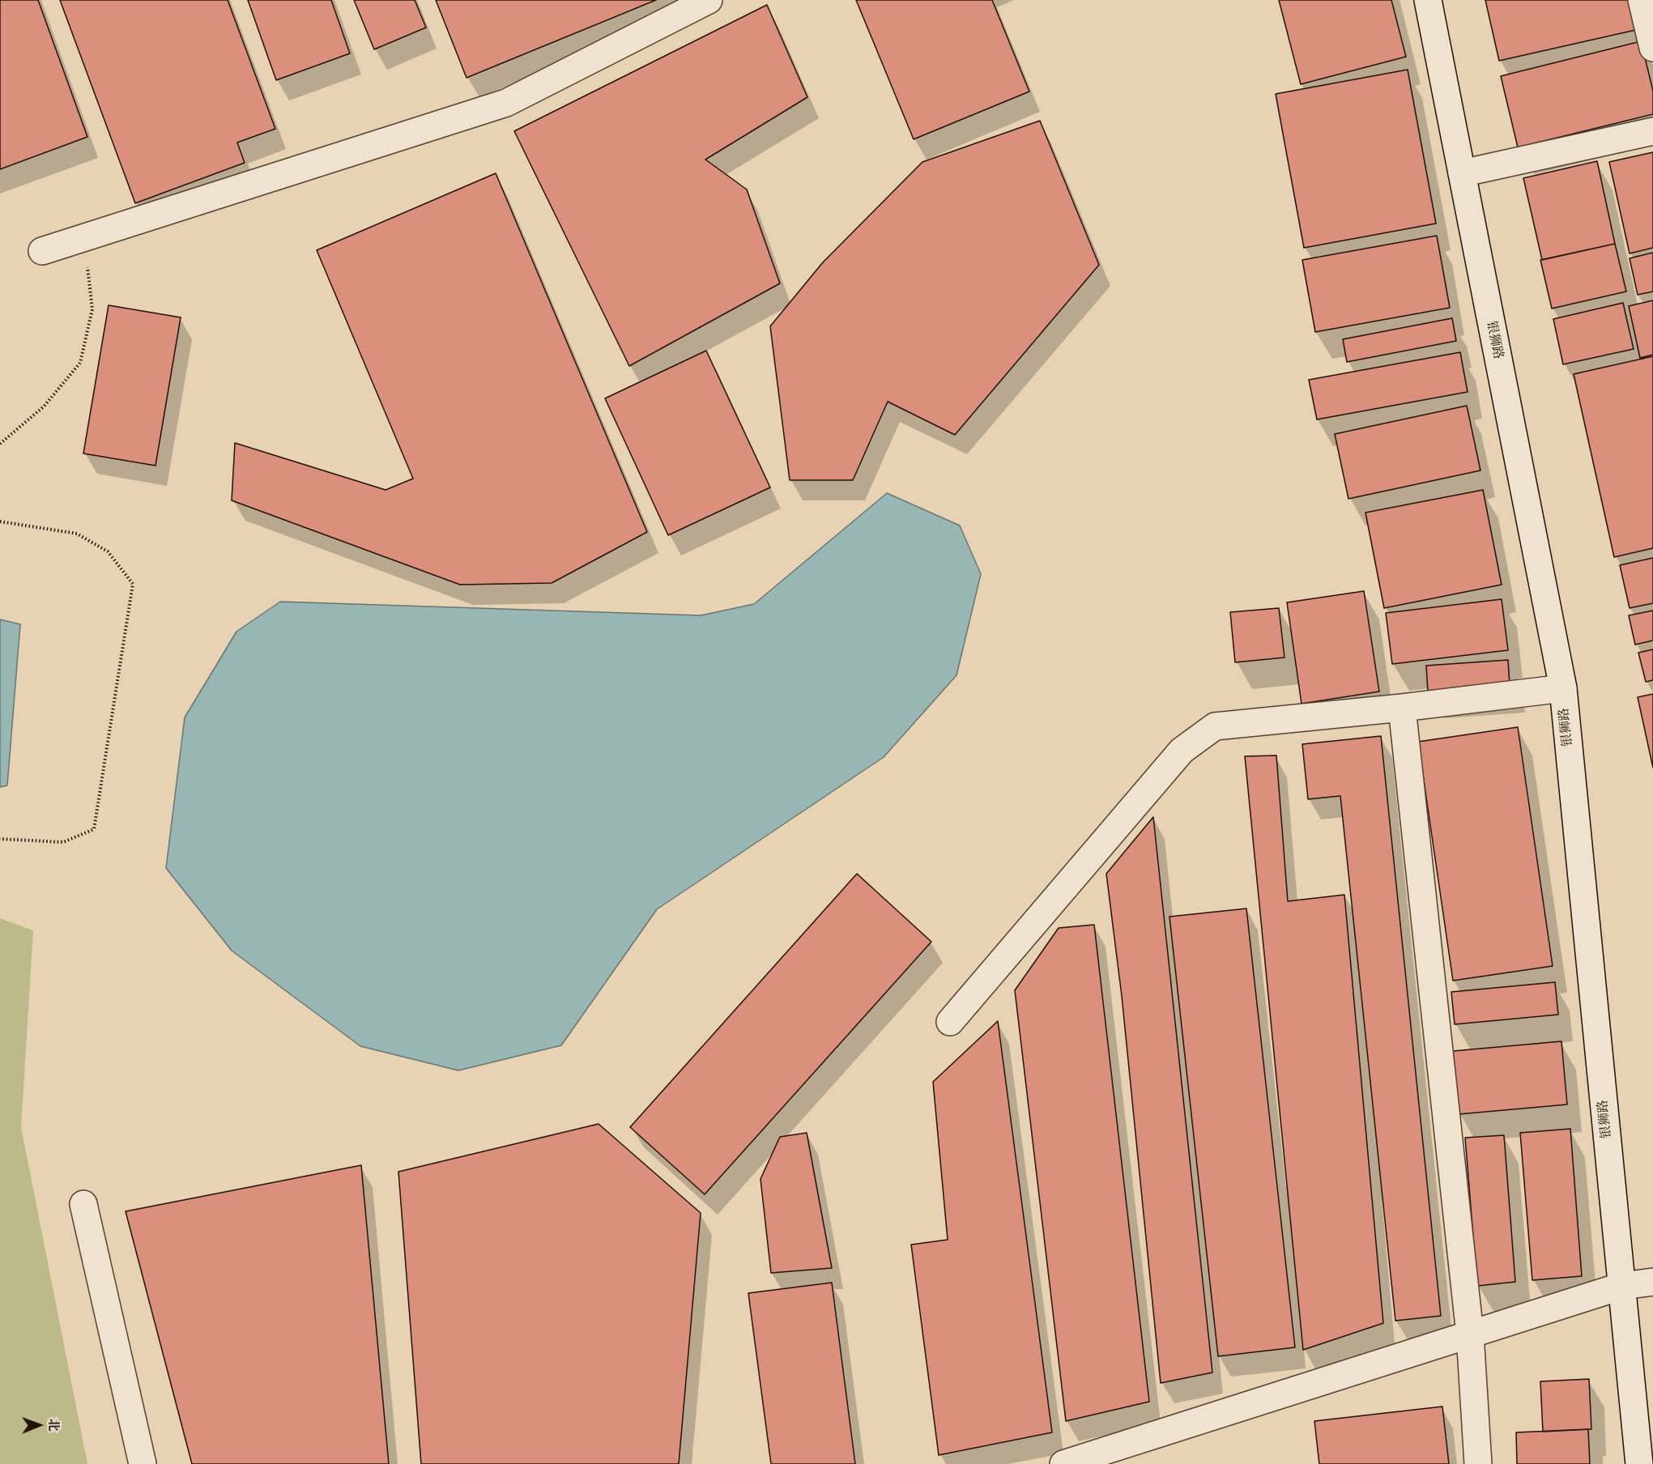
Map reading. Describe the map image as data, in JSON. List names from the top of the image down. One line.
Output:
{"streets":{"street":["银狮路"]},"north":"right"}
